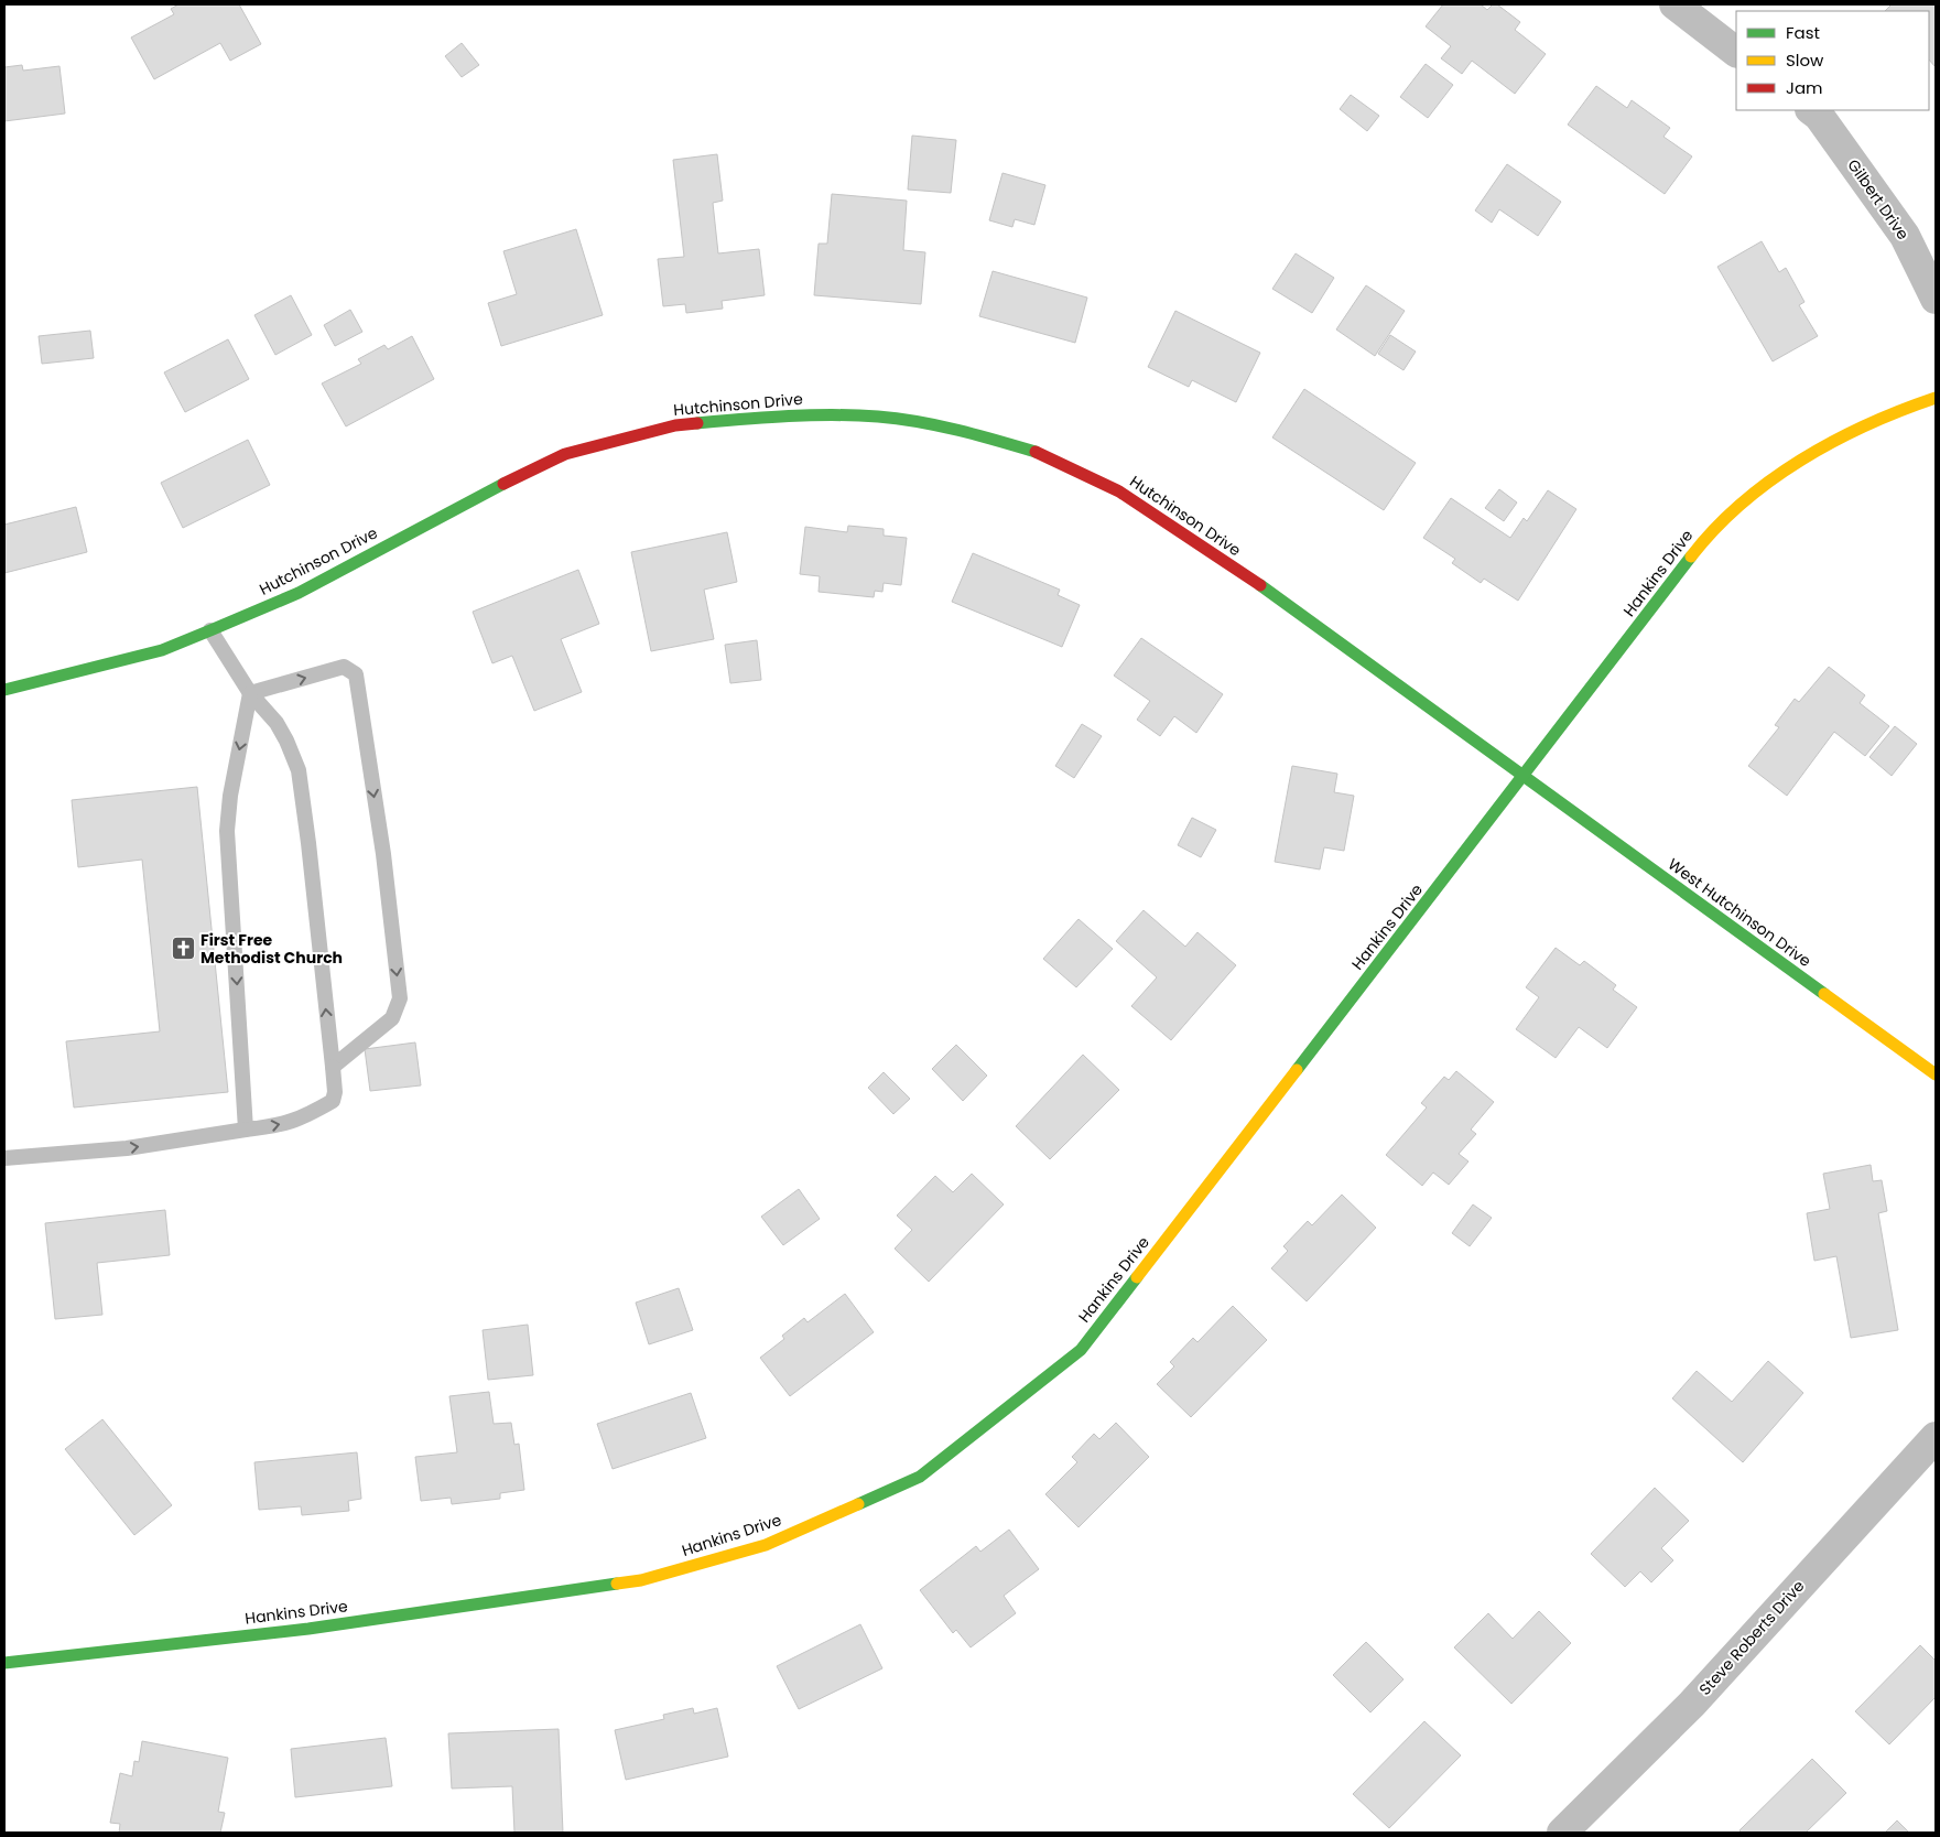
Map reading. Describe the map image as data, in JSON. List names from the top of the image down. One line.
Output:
{"streets":{"street":["Gilbert Drive","Hutchinson Drive","Hankins Drive","West Hutchinson Drive","Steve Roberts Drive"]},"crossings":[["Hutchinson Drive","Hankins Drive"],["Hutchinson Drive","West Hutchinson Drive"],["Hankins Drive","West Hutchinson Drive"]],"places":{"church":["First Free Methodist Church"]},"legend":["Fast","Slow","Jam"]}
